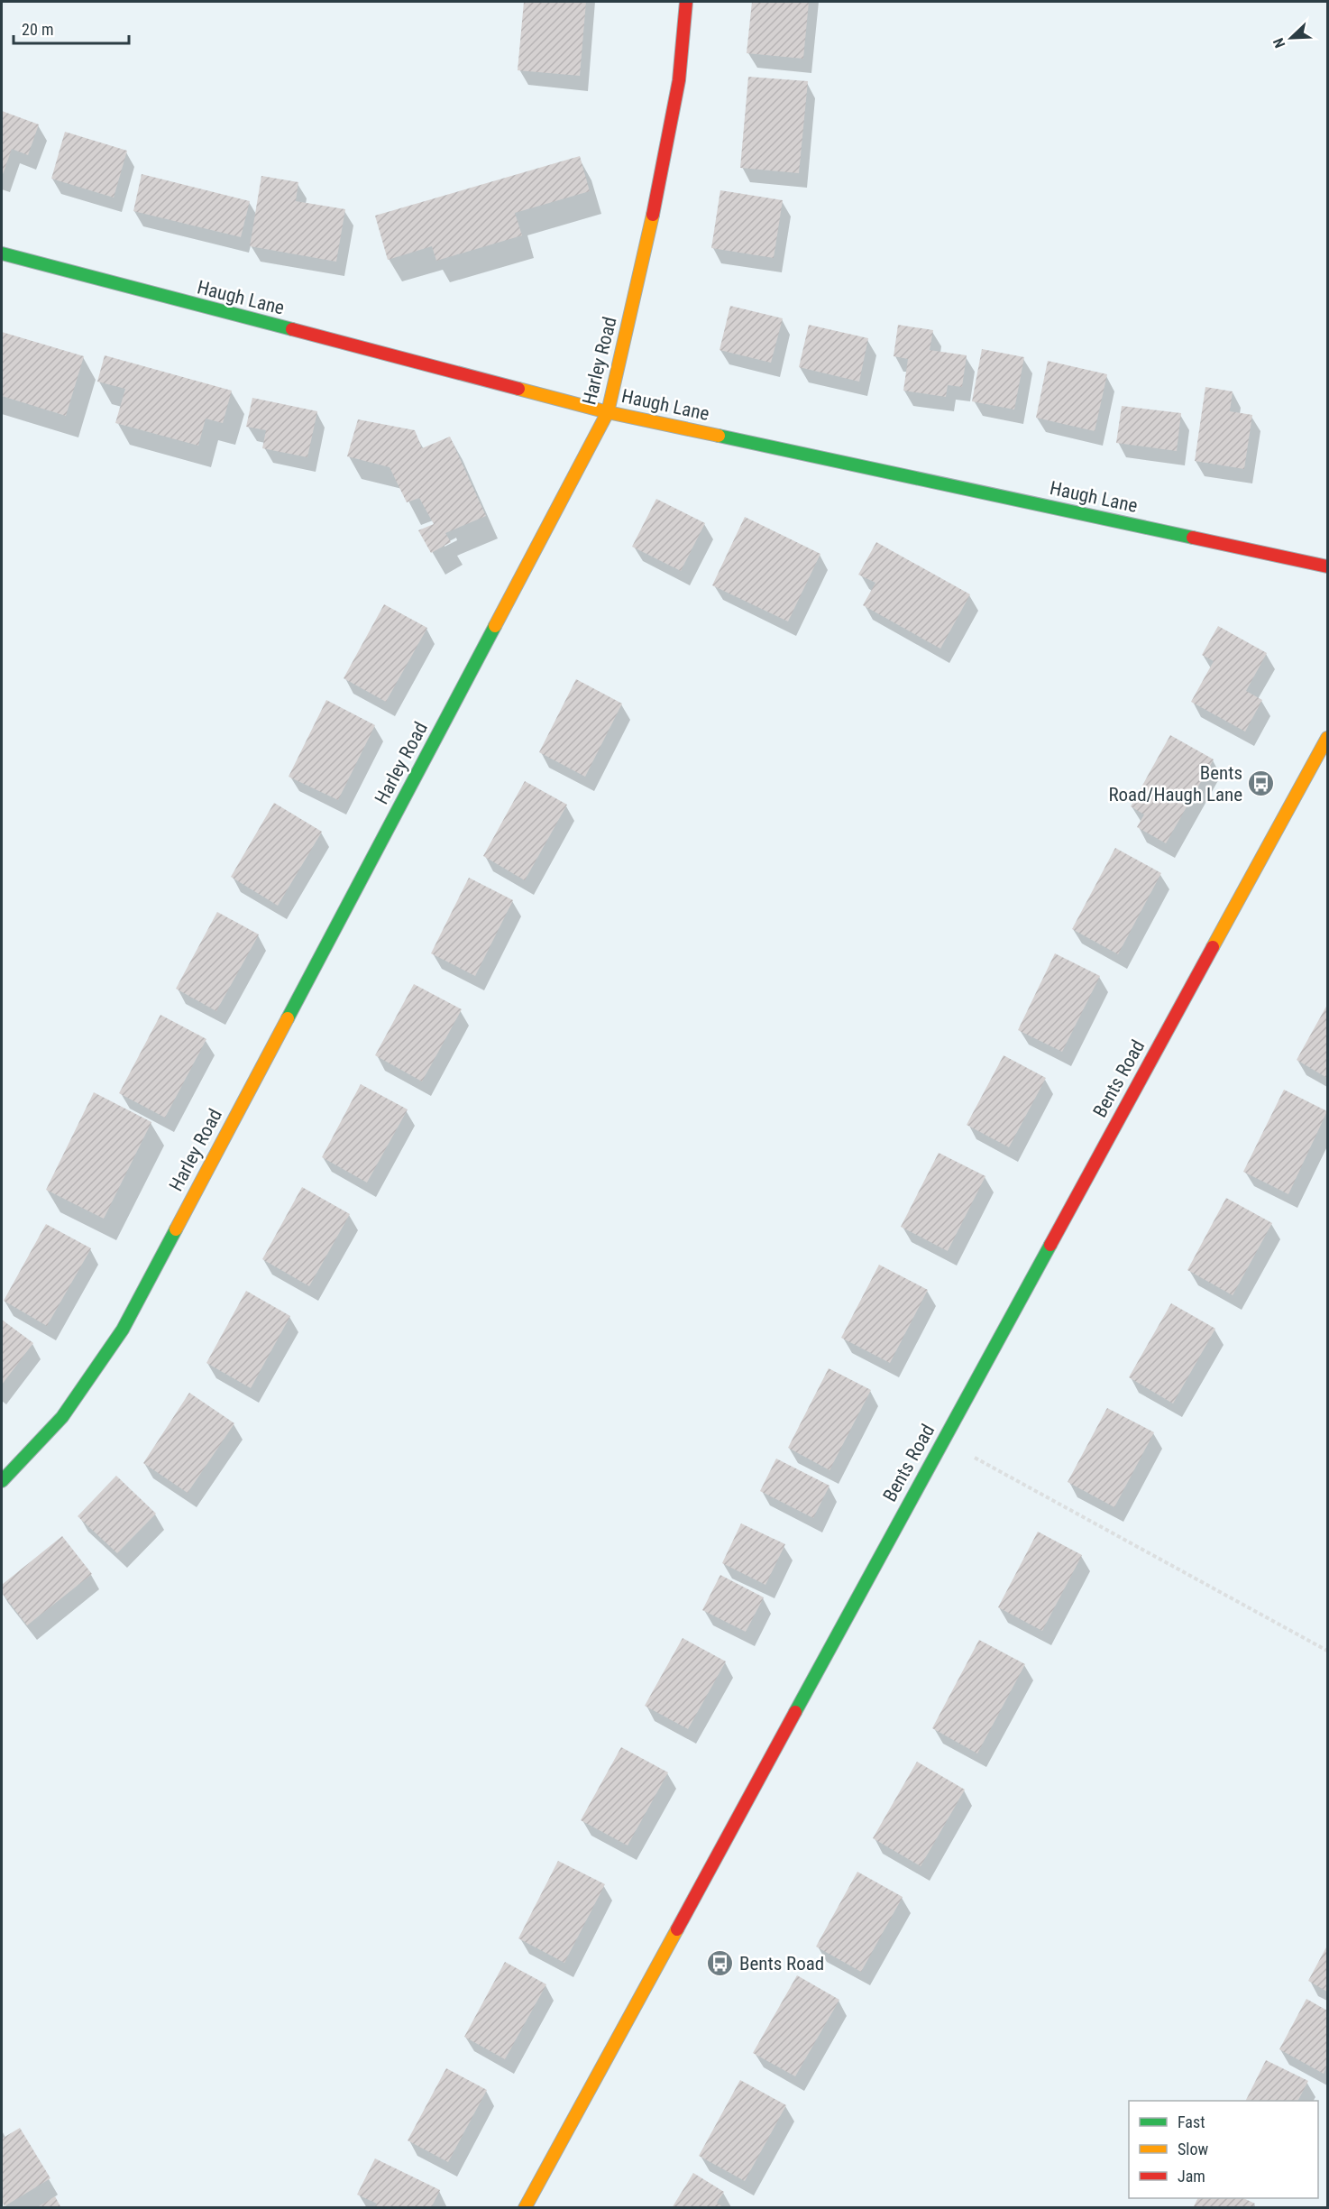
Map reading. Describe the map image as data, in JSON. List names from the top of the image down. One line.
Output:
{"streets":{"street":["Haugh Lane","Harley Road","Bents Road"]},"crossings":[["Haugh Lane","Harley Road"]],"places":{"bus stop":["Bents Road/Haugh Lane","Bents Road"]},"legend":["Fast","Slow","Jam"],"scale_bar":"20 m","north":"bottom left"}
